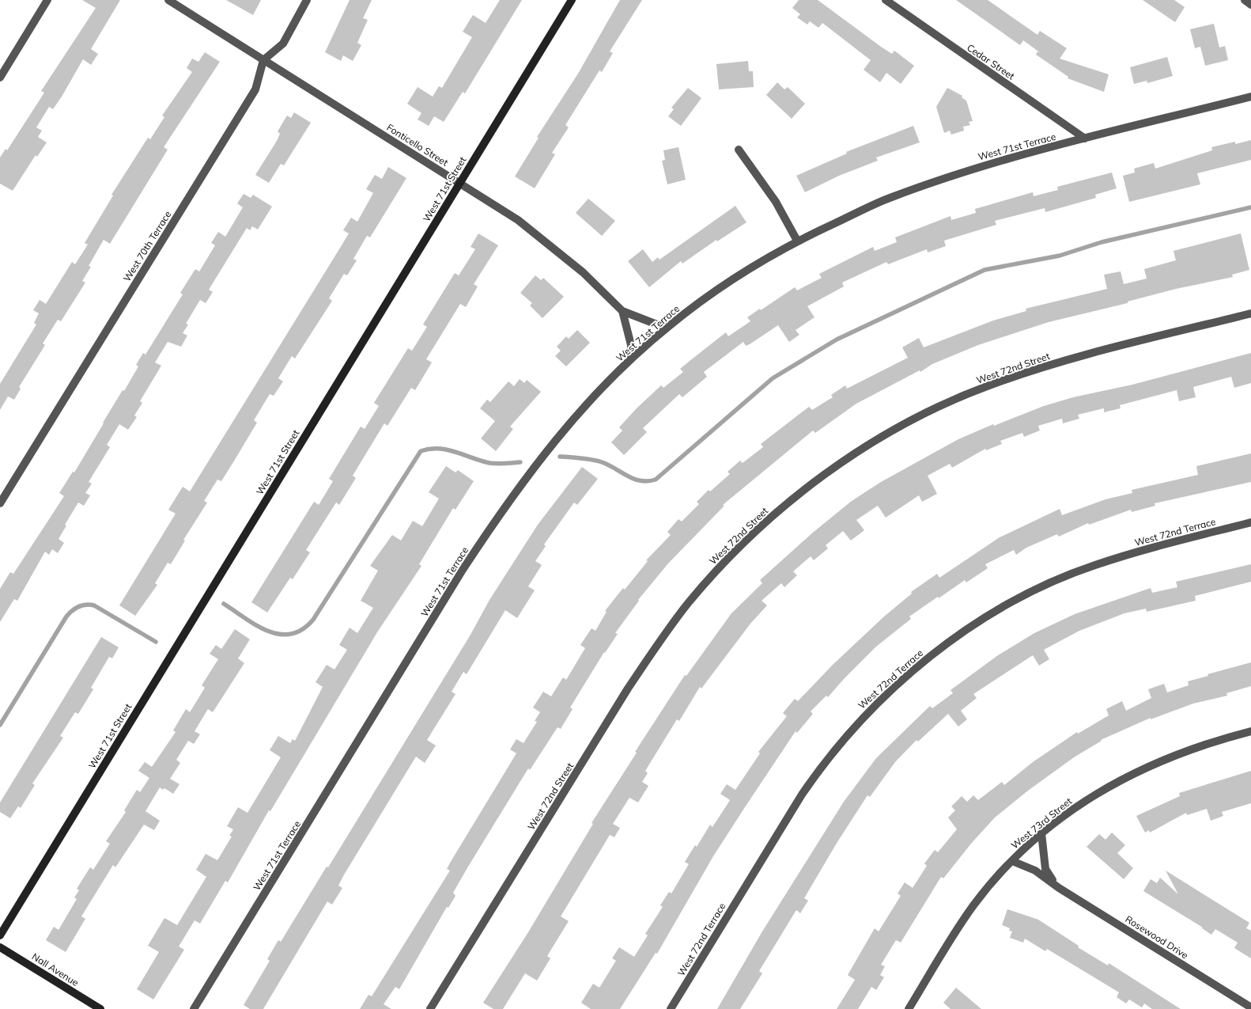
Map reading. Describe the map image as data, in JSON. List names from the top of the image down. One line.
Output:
{"streets":{"street":["Cedar Street","Fonticello Street","West 71st Terrace","West 71st Street","West 70th Terrace","West 72nd Street","West 72nd Terrace","West 73rd Street","Rosewood Drive","Nall Avenue"]},"crossings":[["Cedar Street","West 71st Terrace"],["Fonticello Street","West 71st Terrace"],["Fonticello Street","West 71st Street"],["Fonticello Street","West 70th Terrace"],["West 73rd Street","Rosewood Drive"]]}
